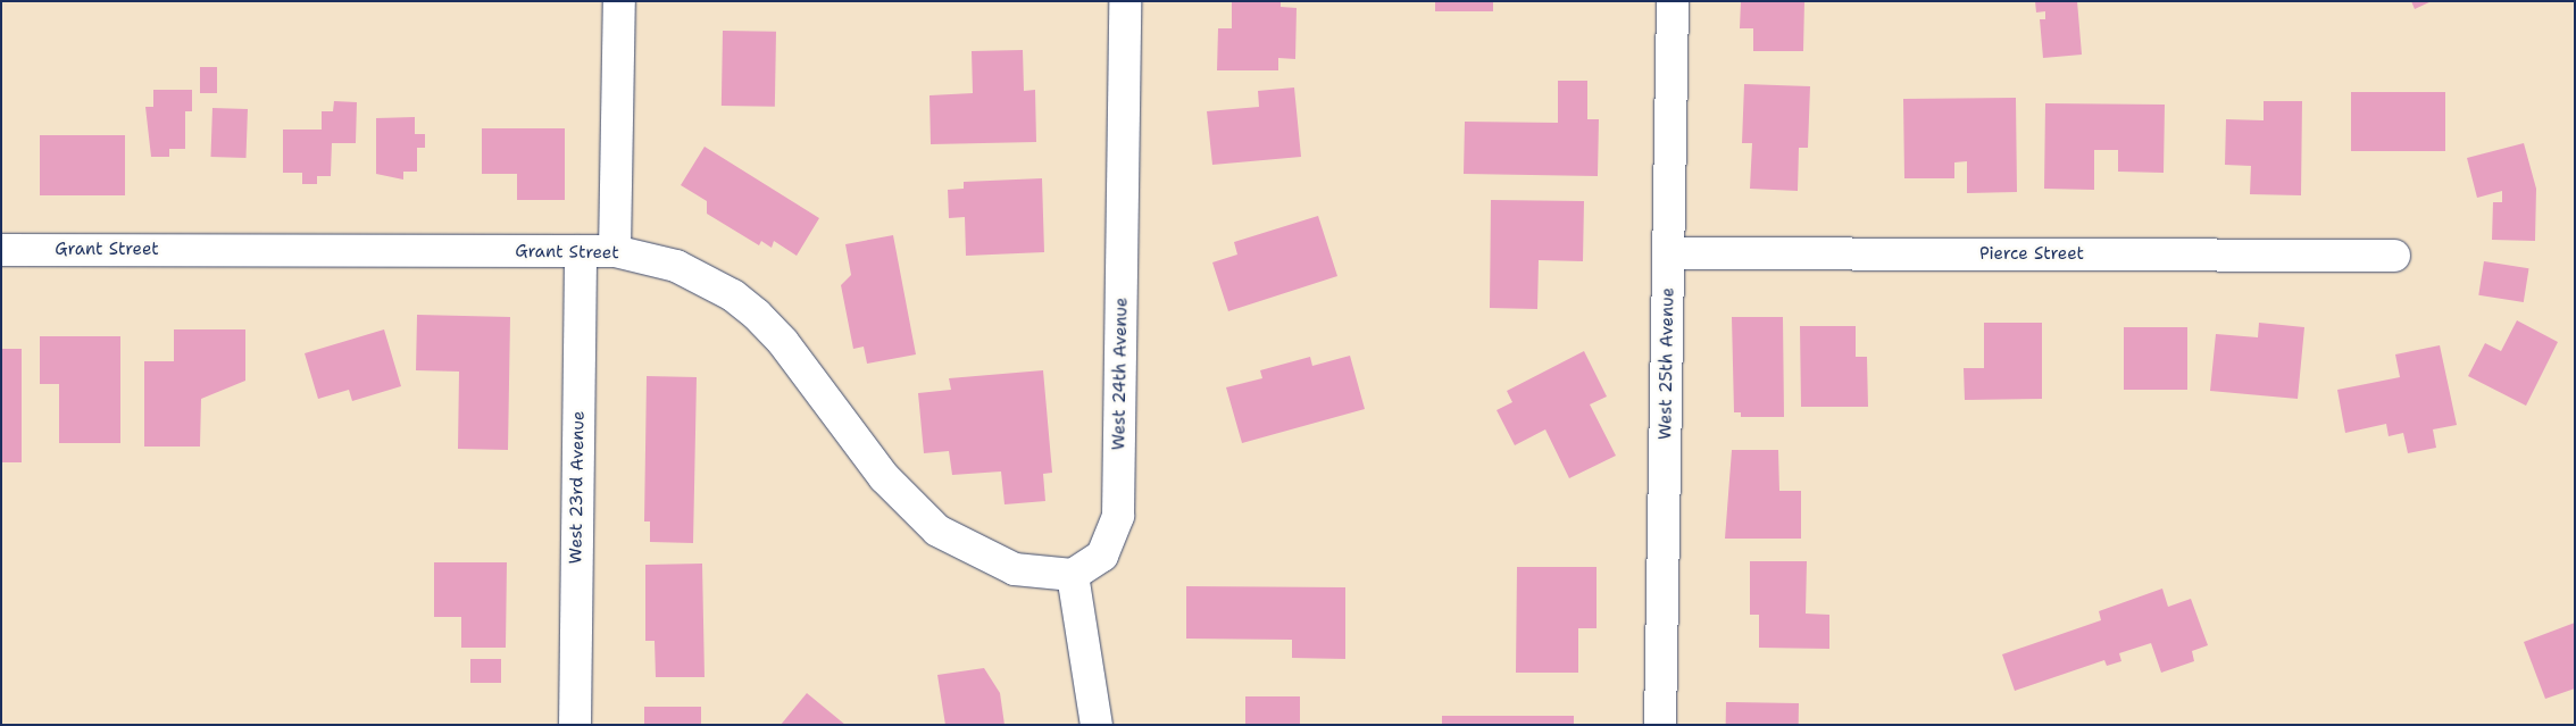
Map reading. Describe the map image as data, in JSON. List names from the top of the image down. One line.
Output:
{"streets":{"street":["Grant Street","Pierce Street","West 25th Avenue","West 24th Avenue","West 23rd Avenue"]},"crossings":[["Grant Street","West 24th Avenue"],["Grant Street","West 23rd Avenue"],["Pierce Street","West 25th Avenue"]]}
